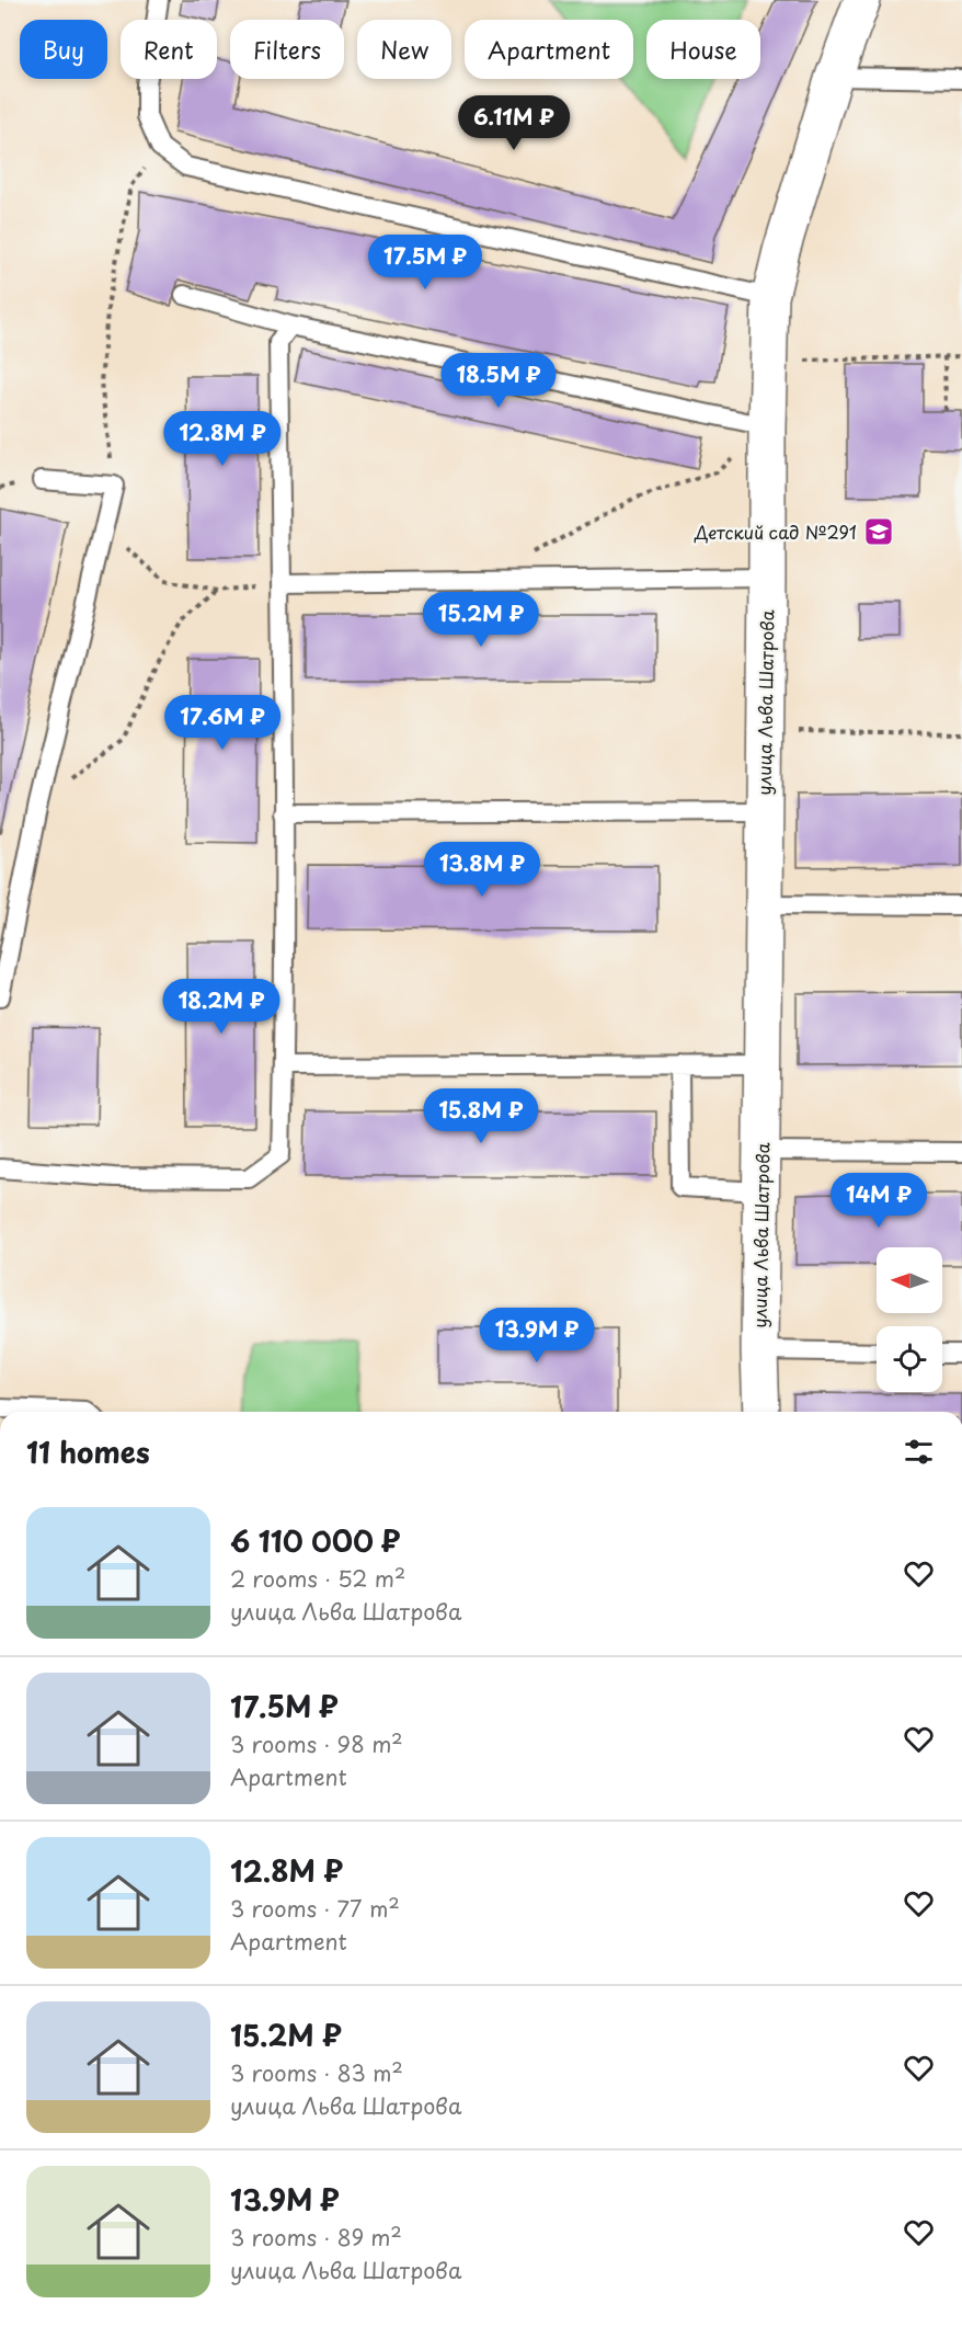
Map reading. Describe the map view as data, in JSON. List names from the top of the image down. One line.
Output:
{"streets":{"street":["улица Льва Шатрова"]},"places":{"school or university":["Детский сад №291"]},"north":"left","page":{"chip":["Buy","Rent","Filters","New","Apartment","House"],"price":["6.11M ₽","17.5M ₽","18.5M ₽","12.8M ₽","15.2M ₽","17.6M ₽","13.8M ₽","18.2M ₽","15.8M ₽","14M ₽","13.9M ₽"],"heading":"11 homes","list":[{"name":"6 110 000 ₽","note":"2 rooms · 52 m² · улица Льва Шатрова"},{"name":"17.5M ₽","note":"3 rooms · 98 m² · Apartment"},{"name":"12.8M ₽","note":"3 rooms · 77 m² · Apartment"},{"name":"15.2M ₽","note":"3 rooms · 83 m² · улица Льва Шатрова"},{"name":"13.9M ₽","note":"3 rooms · 89 m² · улица Льва Шатрова"}]}}
